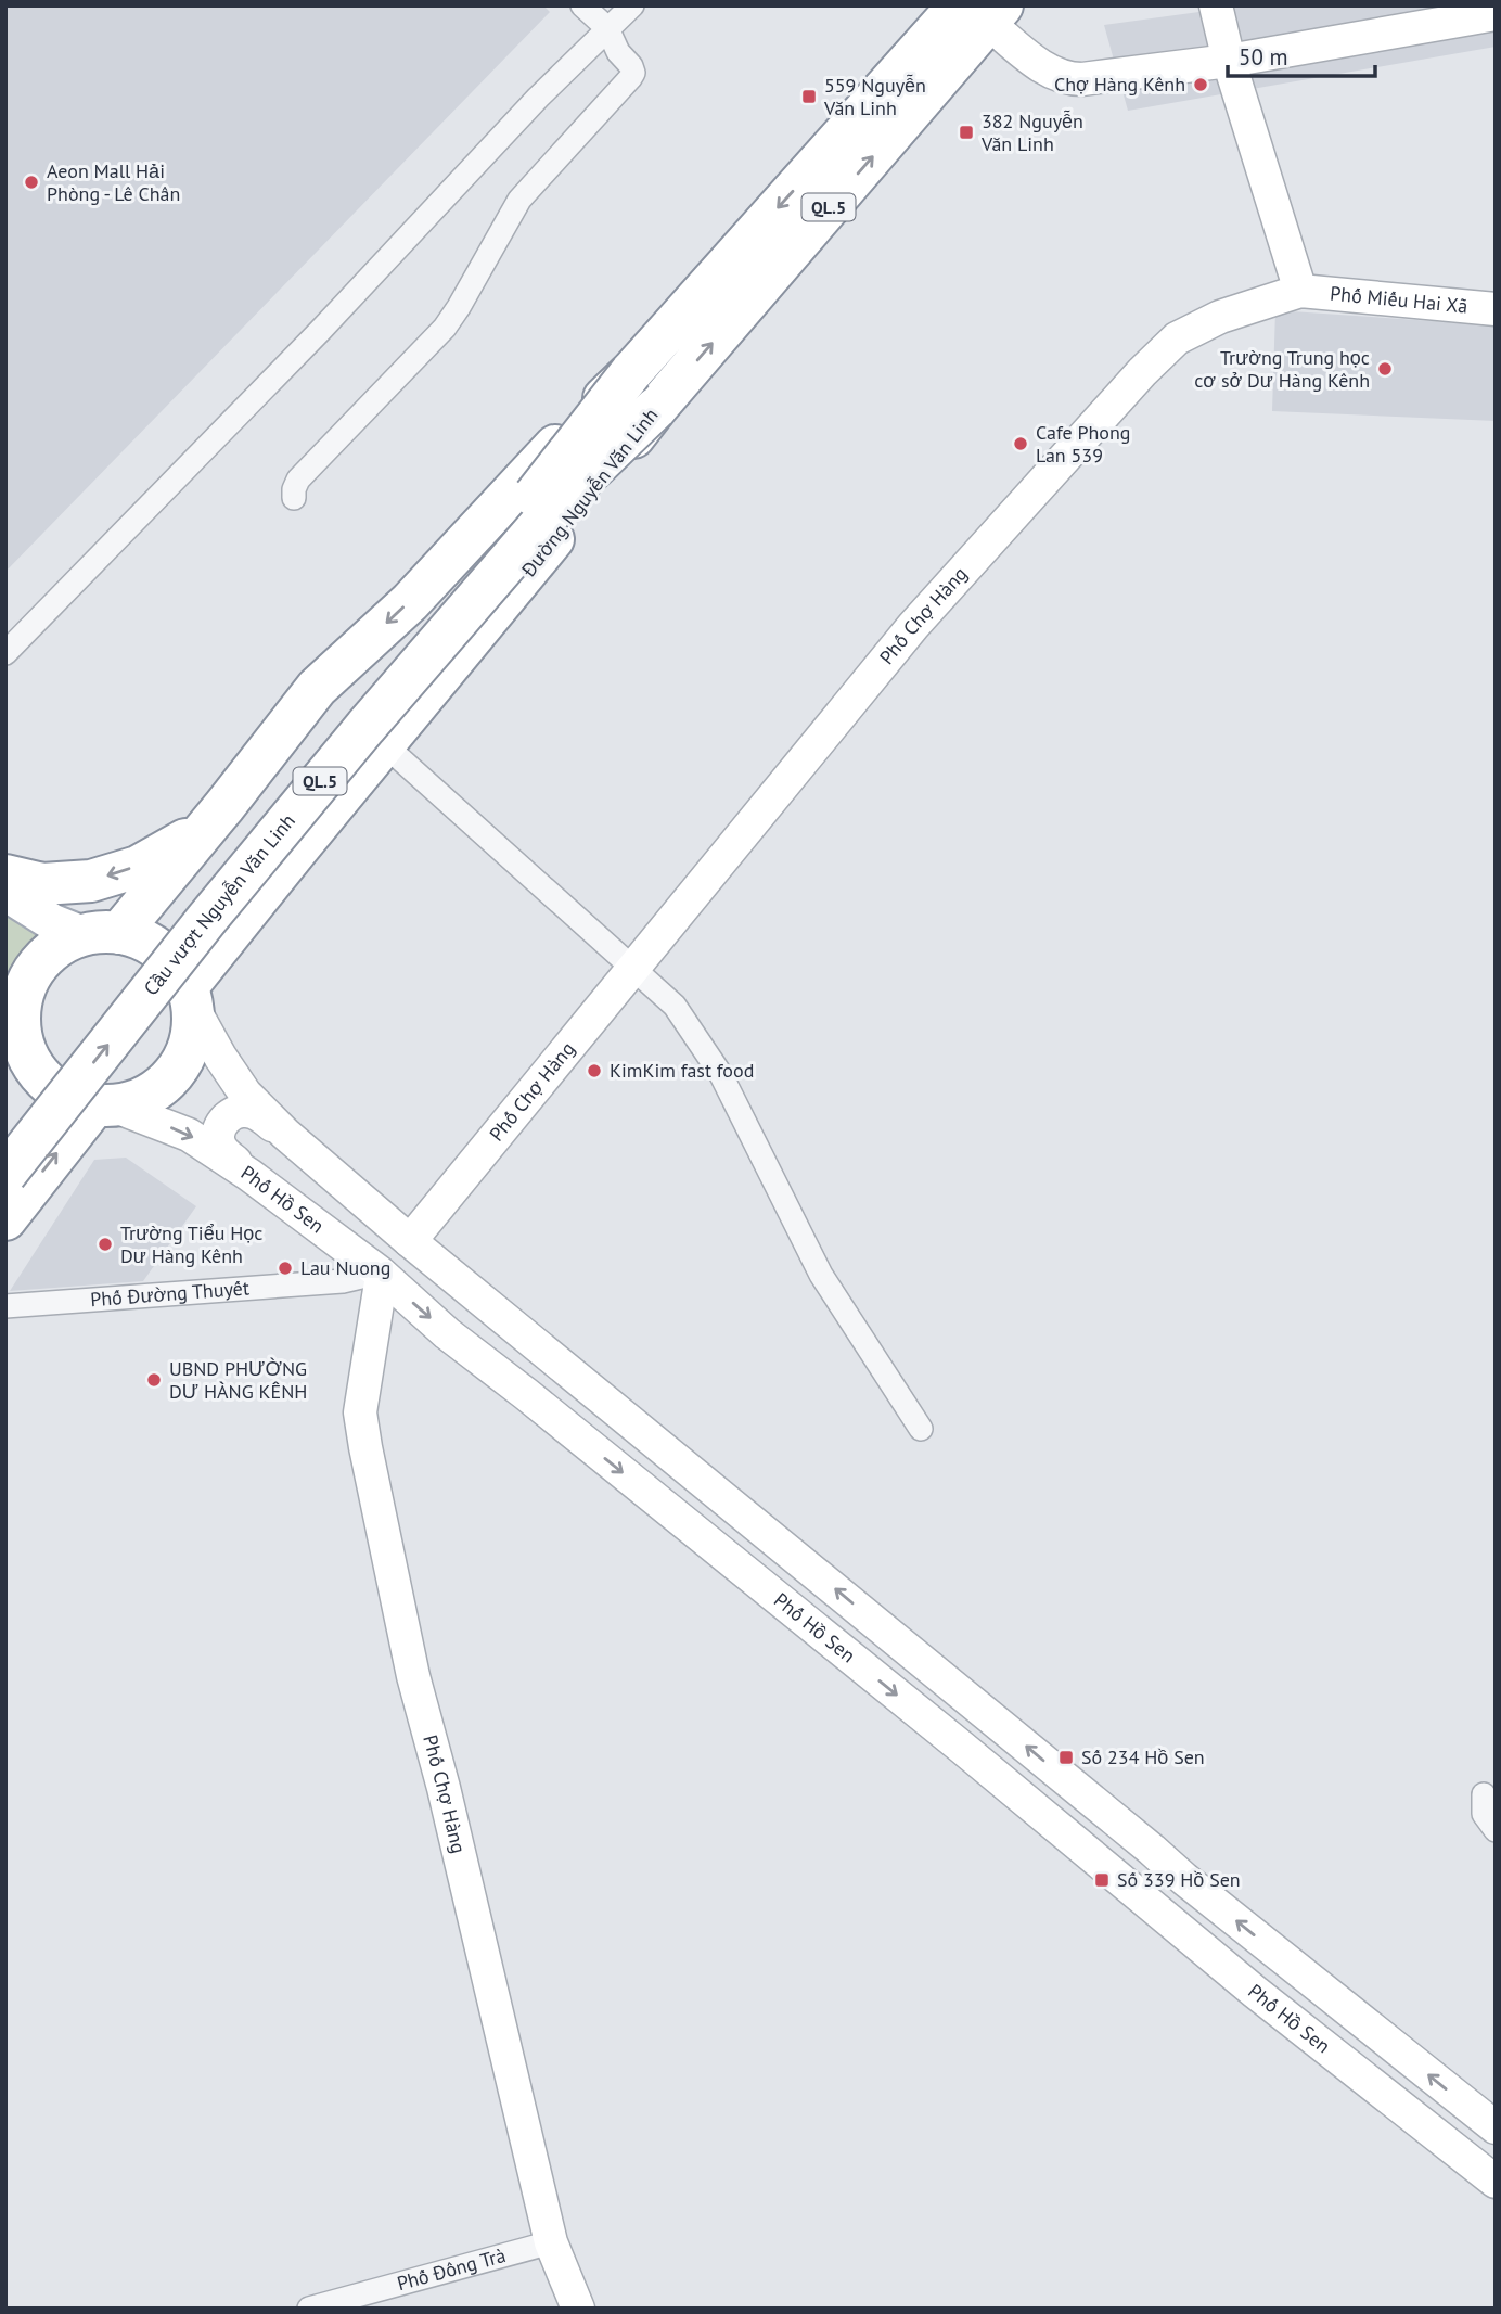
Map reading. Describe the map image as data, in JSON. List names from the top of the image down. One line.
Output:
{"streets":{"highway":["QL.5","Đường Nguyễn Văn Linh","Cầu vượt Nguyễn Văn Linh"],"main road":["Phố Miếu Hai Xã","Phố Chợ Hàng","Phố Hồ Sen"],"street":["Phố Đường Thuyết","Phố Đông Trà"]},"crossings":[["QL.5","Đường Nguyễn Văn Linh"],["QL.5","Cầu vượt Nguyễn Văn Linh"],["QL.5","Phố Hồ Sen"],["Phố Miếu Hai Xã","Phố Chợ Hàng"],["Đường Nguyễn Văn Linh","Cầu vượt Nguyễn Văn Linh"],["Đường Nguyễn Văn Linh","Phố Hồ Sen"],["Phố Chợ Hàng","Phố Hồ Sen"],["Phố Chợ Hàng","Phố Đường Thuyết"],["Phố Chợ Hàng","Phố Đông Trà"],["Phố Hồ Sen","Phố Đường Thuyết"]],"places":{"other":["Chợ Hàng Kênh","Aeon Mall Hải Phòng - Lê Chân","Trường Trung học cơ sở Dư Hàng Kênh","Cafe Phong Lan 539","KimKim fast food","Trường Tiểu Học Dư Hàng Kênh","Lau Nuong","UBND PHƯỜNG DƯ HÀNG KÊNH"],"transit":["559 Nguyễn Văn Linh","382 Nguyễn Văn Linh","Số 234 Hồ Sen","Số 339 Hồ Sen"]},"scale_bar":"50 m"}
